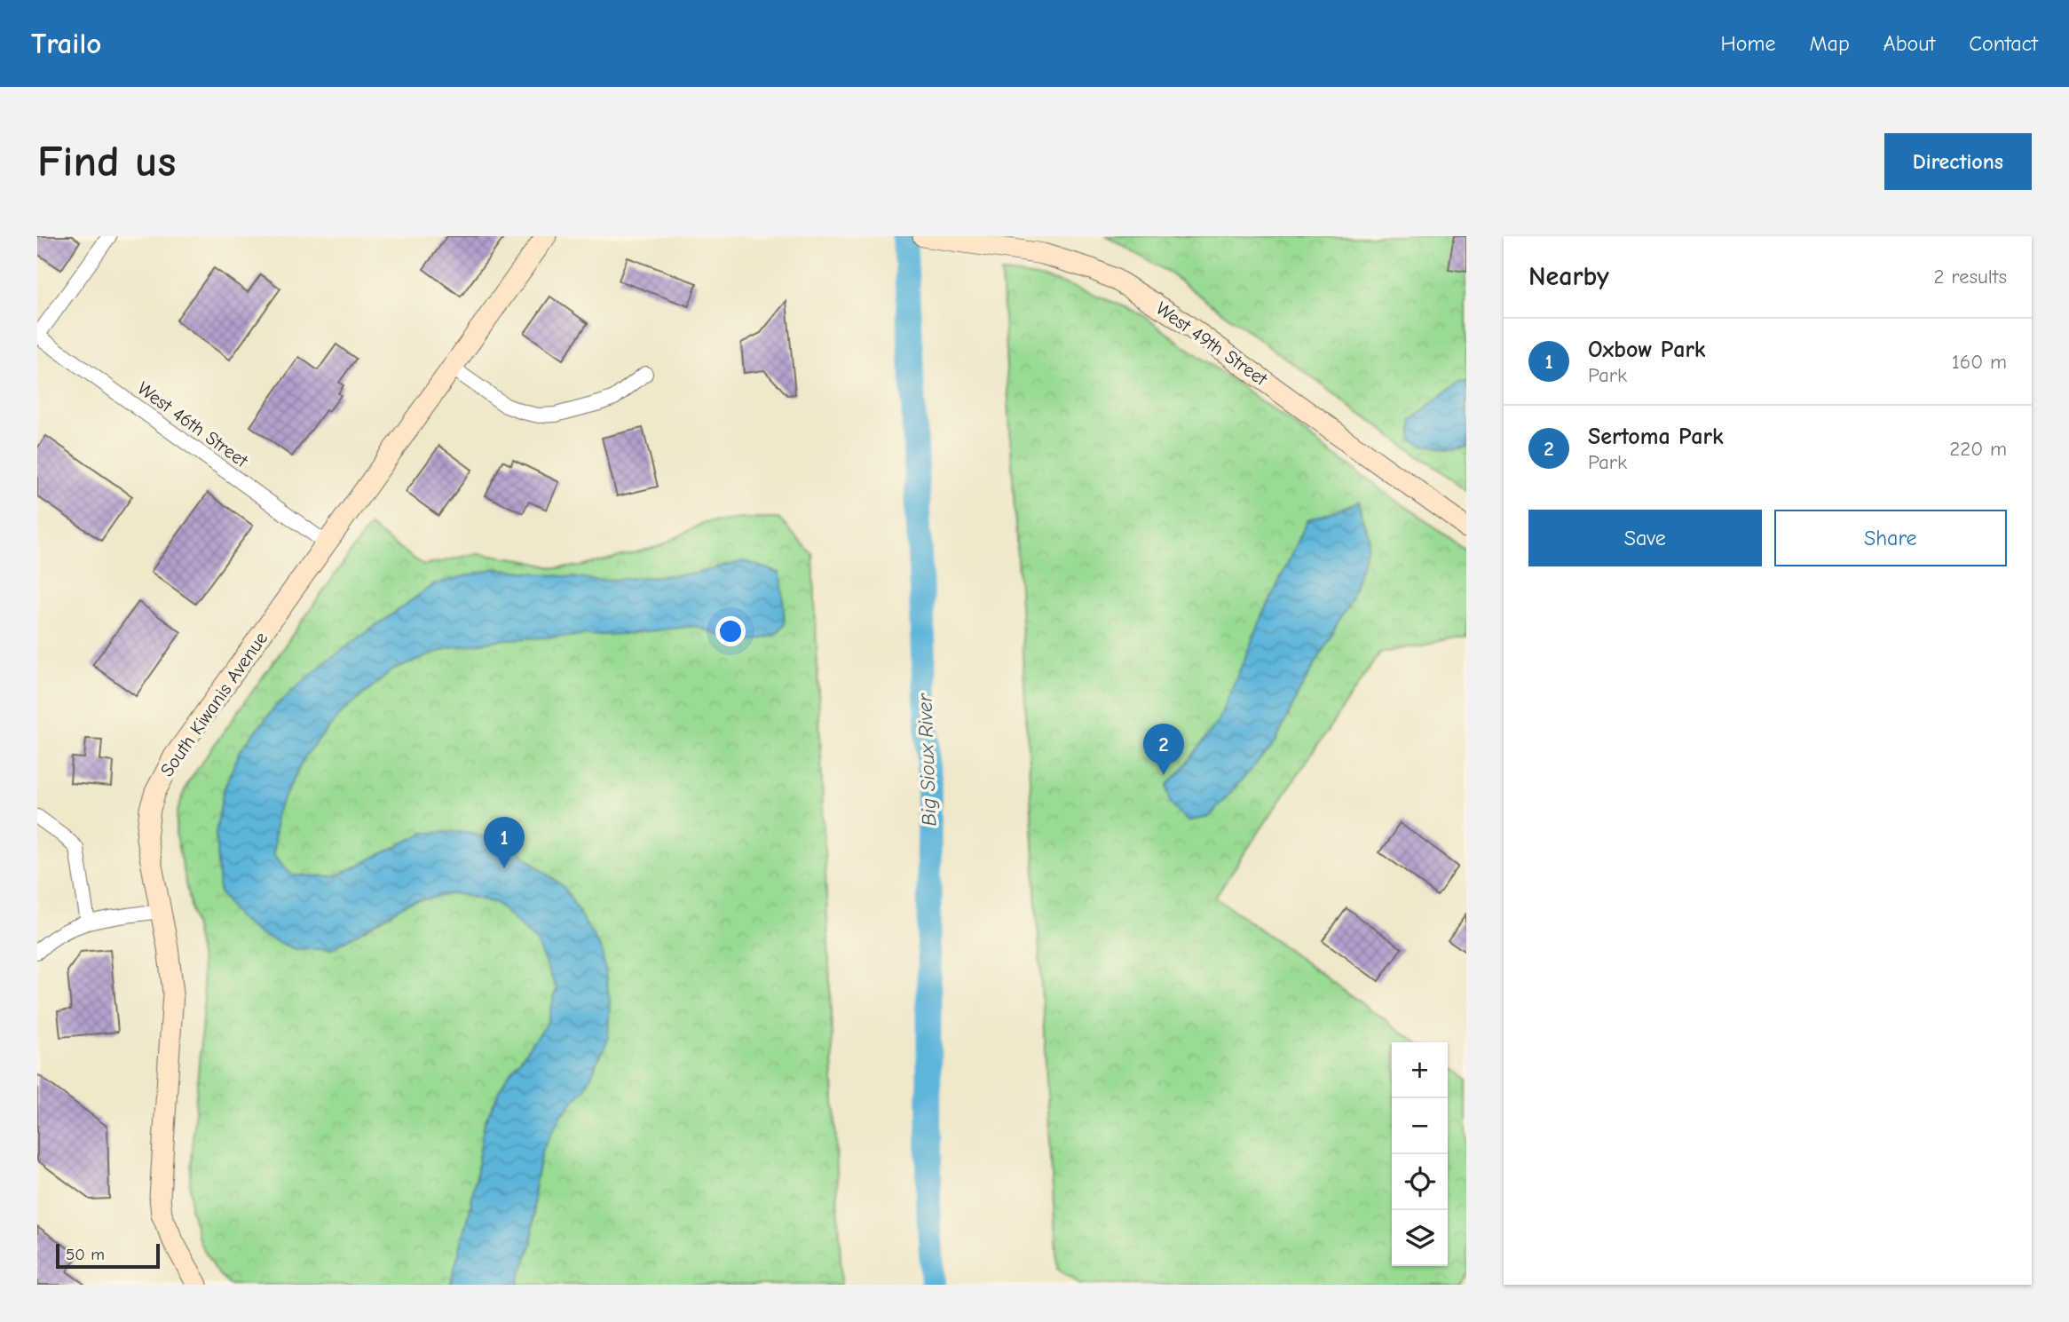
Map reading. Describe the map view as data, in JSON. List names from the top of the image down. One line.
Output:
{"streets":{"street":["West 49th Street","West 46th Street","South Kiwanis Avenue"]},"crossings":[["West 46th Street","South Kiwanis Avenue"]],"water":["Big Sioux River"],"scale_bar":"50 m","page":{"header":"Trailo","nav":["Home","Map","About","Contact"],"buttons":["Directions",["Save","Share"]],"title":"Find us","heading":["Nearby","2 results"],"list":[{"mark":"1","name":"Oxbow Park","note":"Park","value":"160 m"},{"mark":"2","name":"Sertoma Park","note":"Park","value":"220 m"}],"pins":["2","1"],"map_buttons":["+","−"],"scale":"50 m"}}
